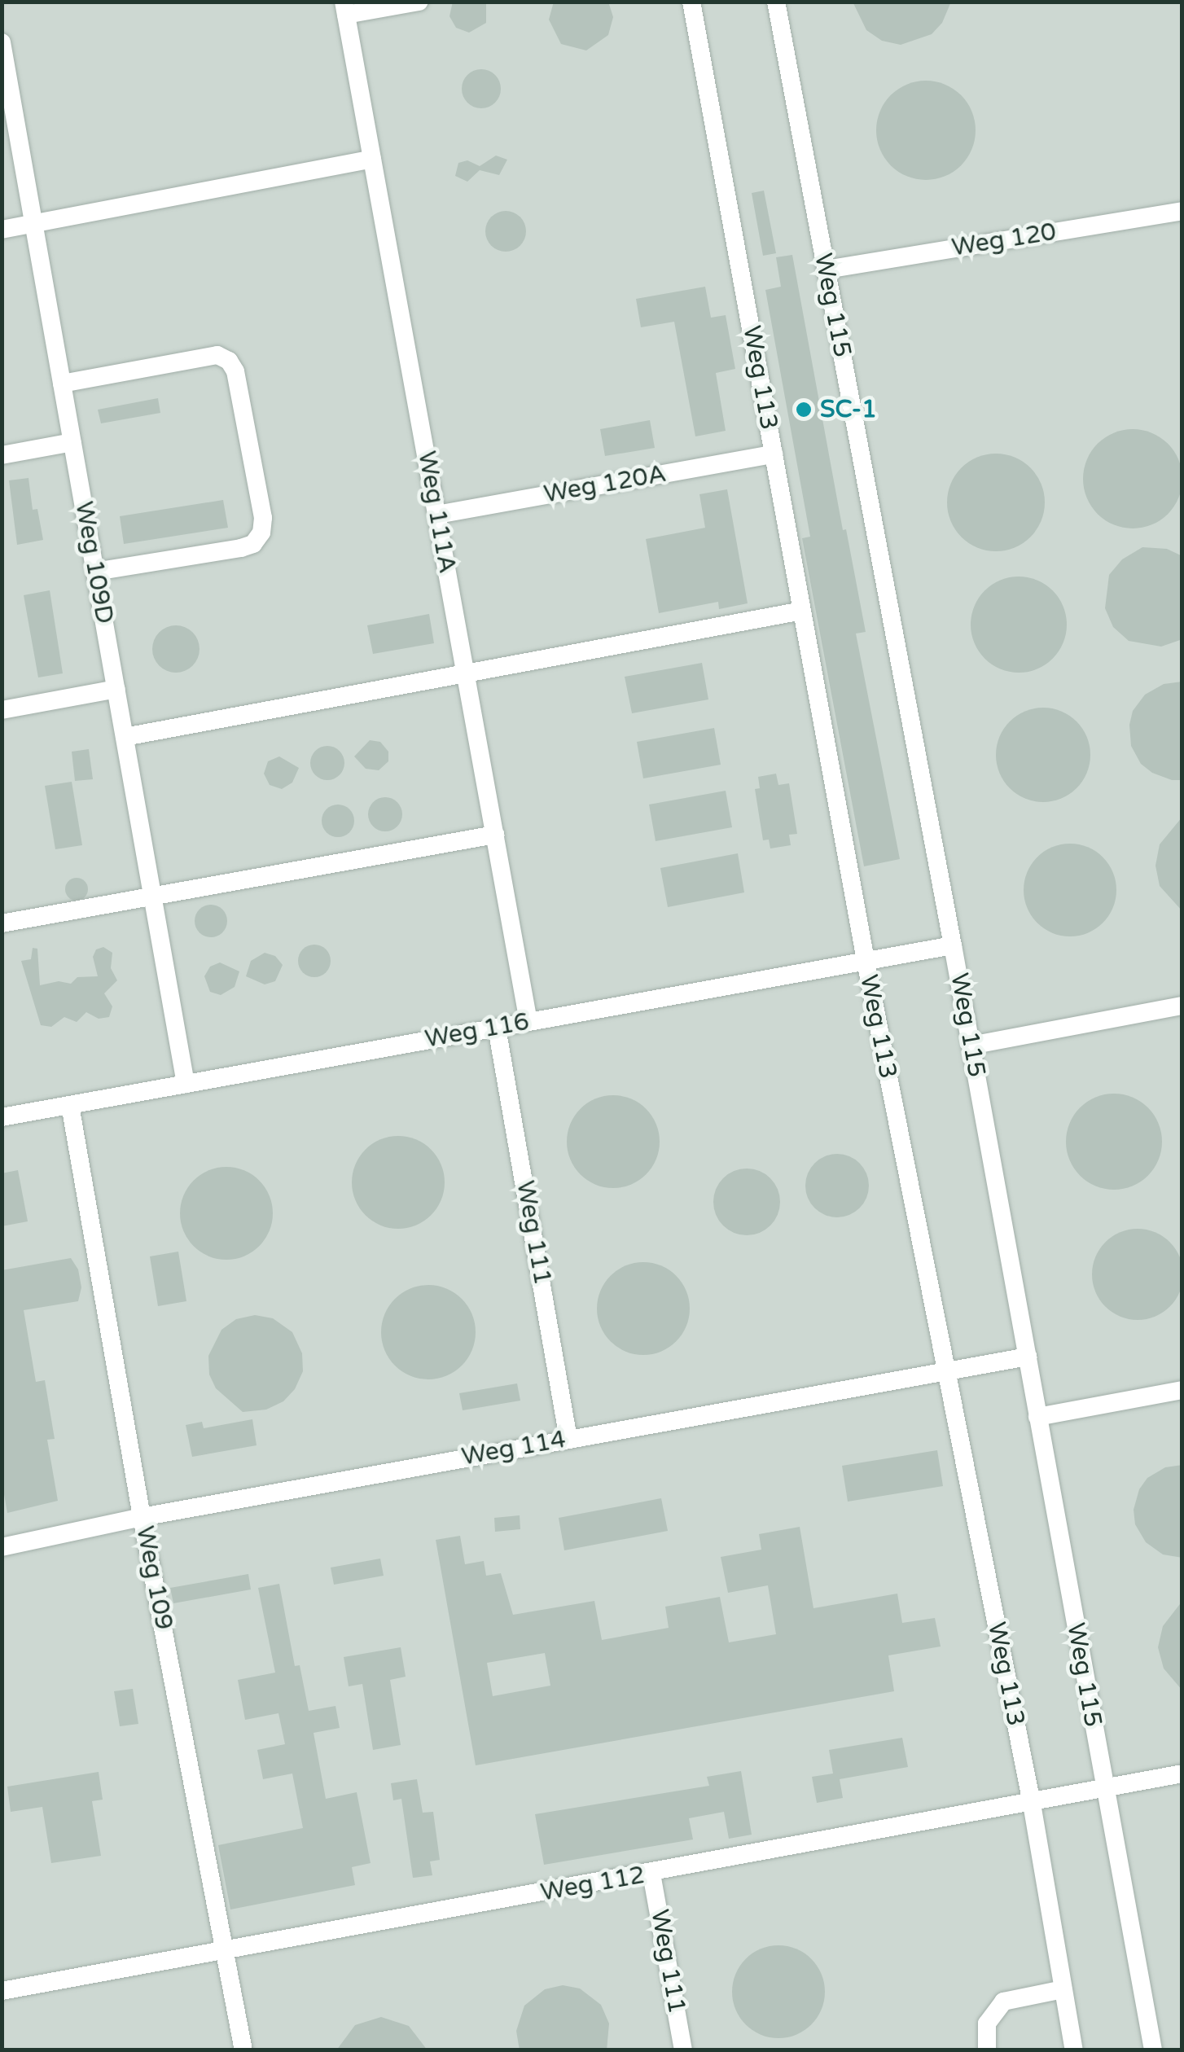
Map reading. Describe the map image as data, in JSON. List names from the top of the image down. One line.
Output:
{"streets":{"lane":["Weg 120","Weg 115","Weg 113","Weg 120A","Weg 111A","Weg 109D","Weg 116","Weg 111","Weg 114","Weg 109","Weg 112"]},"crossings":[["Weg 120","Weg 115"],["Weg 115","Weg 116"],["Weg 115","Weg 114"],["Weg 115","Weg 112"],["Weg 113","Weg 120A"],["Weg 113","Weg 116"],["Weg 113","Weg 114"],["Weg 113","Weg 112"],["Weg 120A","Weg 111A"],["Weg 111A","Weg 116"],["Weg 109D","Weg 116"],["Weg 116","Weg 111"],["Weg 116","Weg 109"],["Weg 111","Weg 114"],["Weg 111","Weg 112"],["Weg 114","Weg 109"],["Weg 109","Weg 112"]],"places":["SC-1"]}
